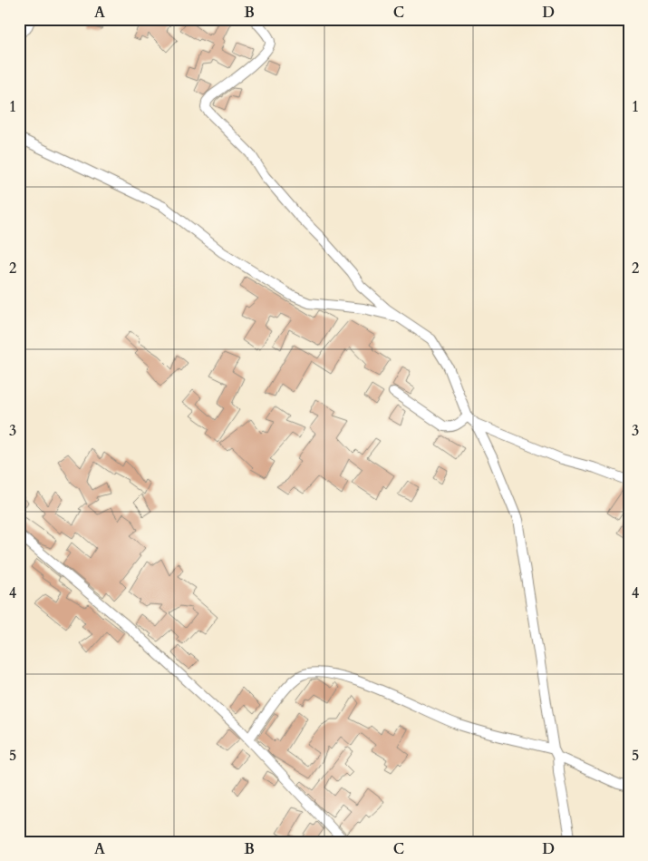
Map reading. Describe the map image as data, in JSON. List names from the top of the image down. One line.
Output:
{"grid":{"columns":["A","B","C","D"],"rows":["1","2","3","4","5"]}}
